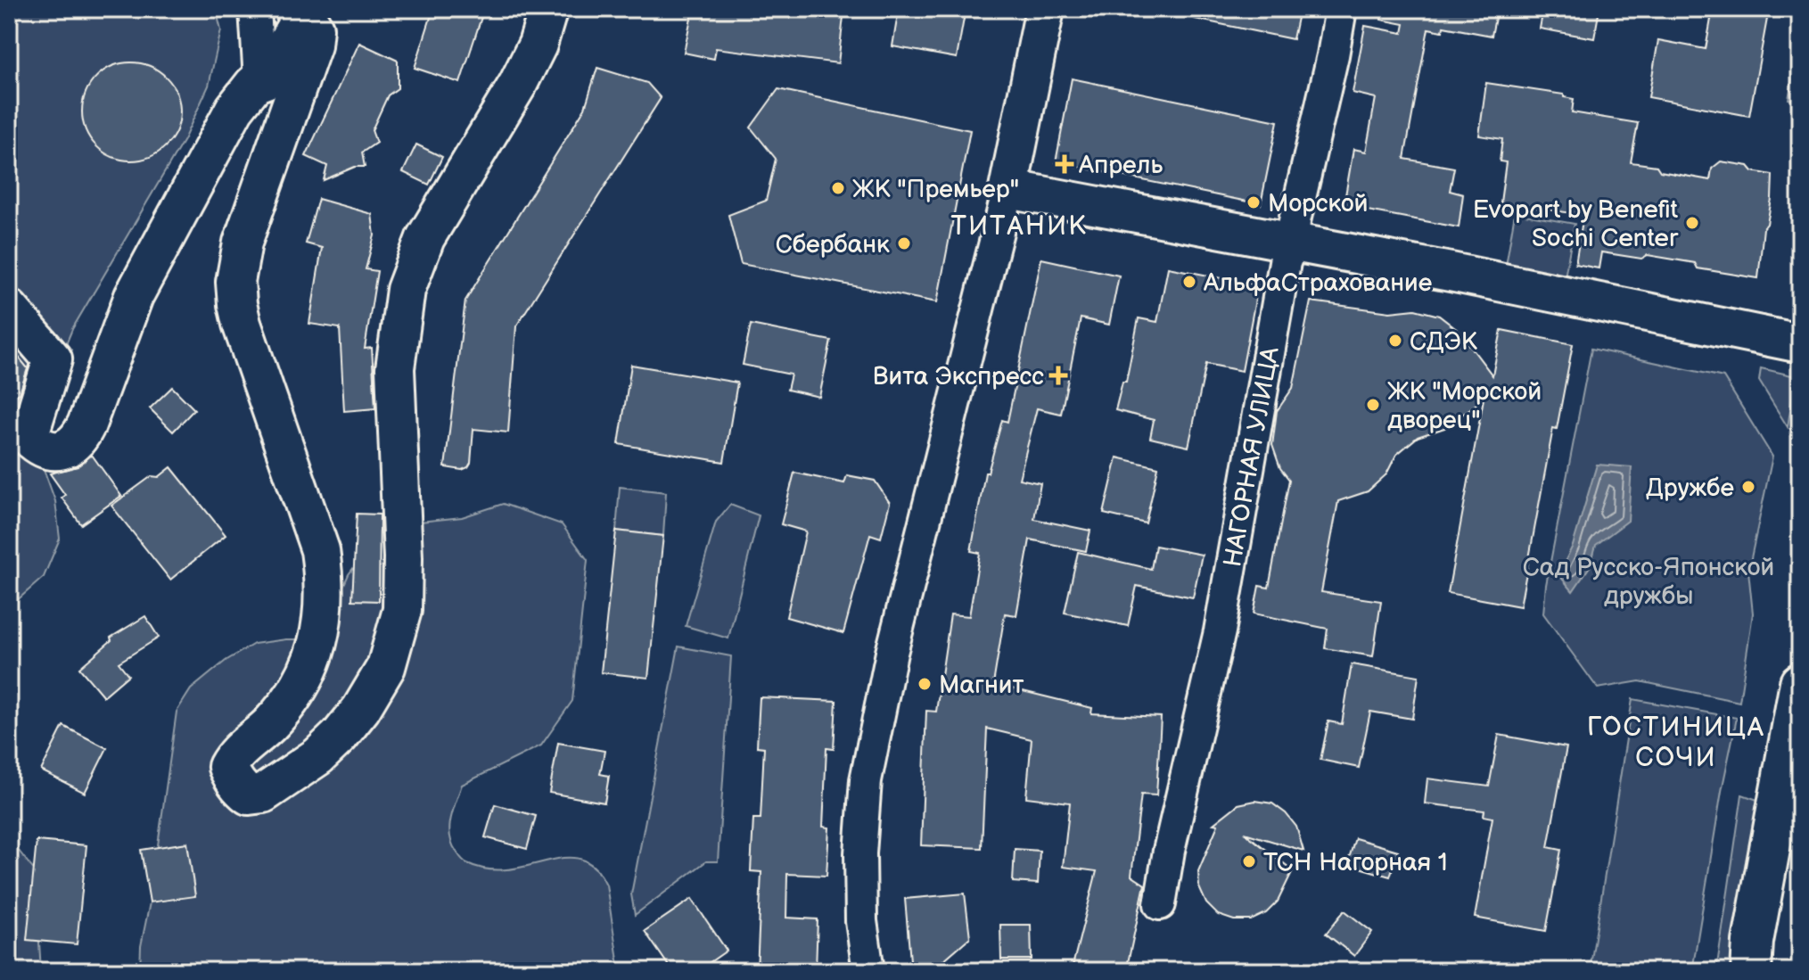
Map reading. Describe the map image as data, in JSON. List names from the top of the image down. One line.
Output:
{"streets":{"street":["НАГОРНАЯ УЛИЦА"]},"districts":["ТИТАНИК","ГОСТИНИЦА СОЧИ"],"parks":["Сад Русско-Японской дружбы"],"places":{"health":["Апрель","Вита Экспресс"],"other":["ЖК \"Премьер\"","Морской","Evopart by Benefit Sochi Center","Сбербанк","АльфаСтрахование","СДЭК","ЖК \"Морской дворец\"","Дружбе","Магнит","ТСН Нагорная 1"]}}
